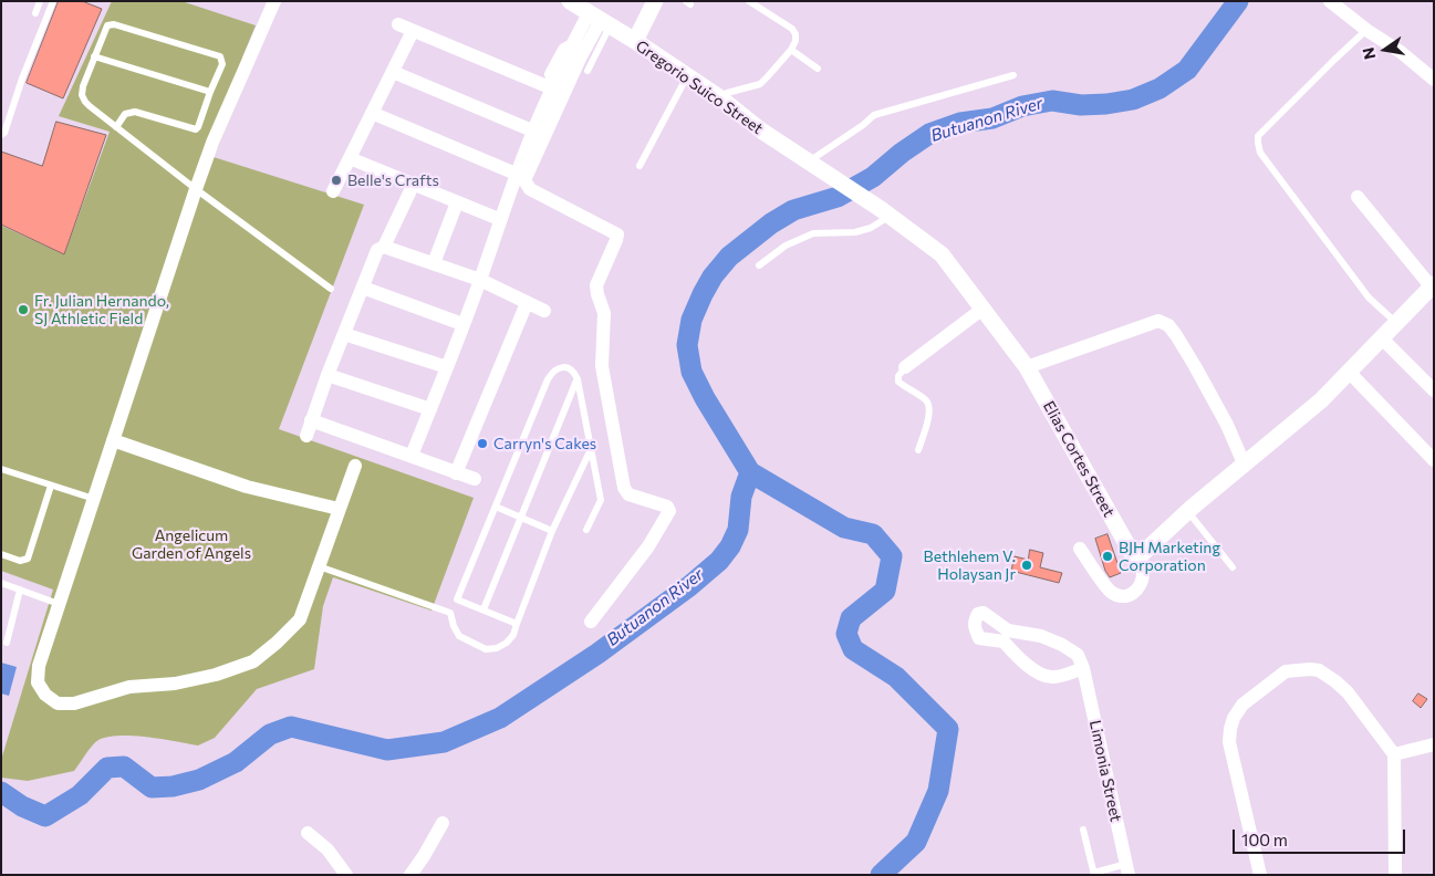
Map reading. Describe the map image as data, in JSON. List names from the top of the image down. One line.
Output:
{"streets":{"street":["Gregorio Suico Street","Elias Cortes Street","Limonia Street"]},"crossings":[["Gregorio Suico Street","Elias Cortes Street"]],"water":["Butuanon River"],"parks":["Angelicum Garden of Angels"],"places":["Belle's Crafts","Fr. Julian Hernando, SJ Athletic Field","Carryn's Cakes","BJH Marketing Corporation","Bethlehem V. Holaysan Jr"],"scale_bar":"100 m","north":"left"}
